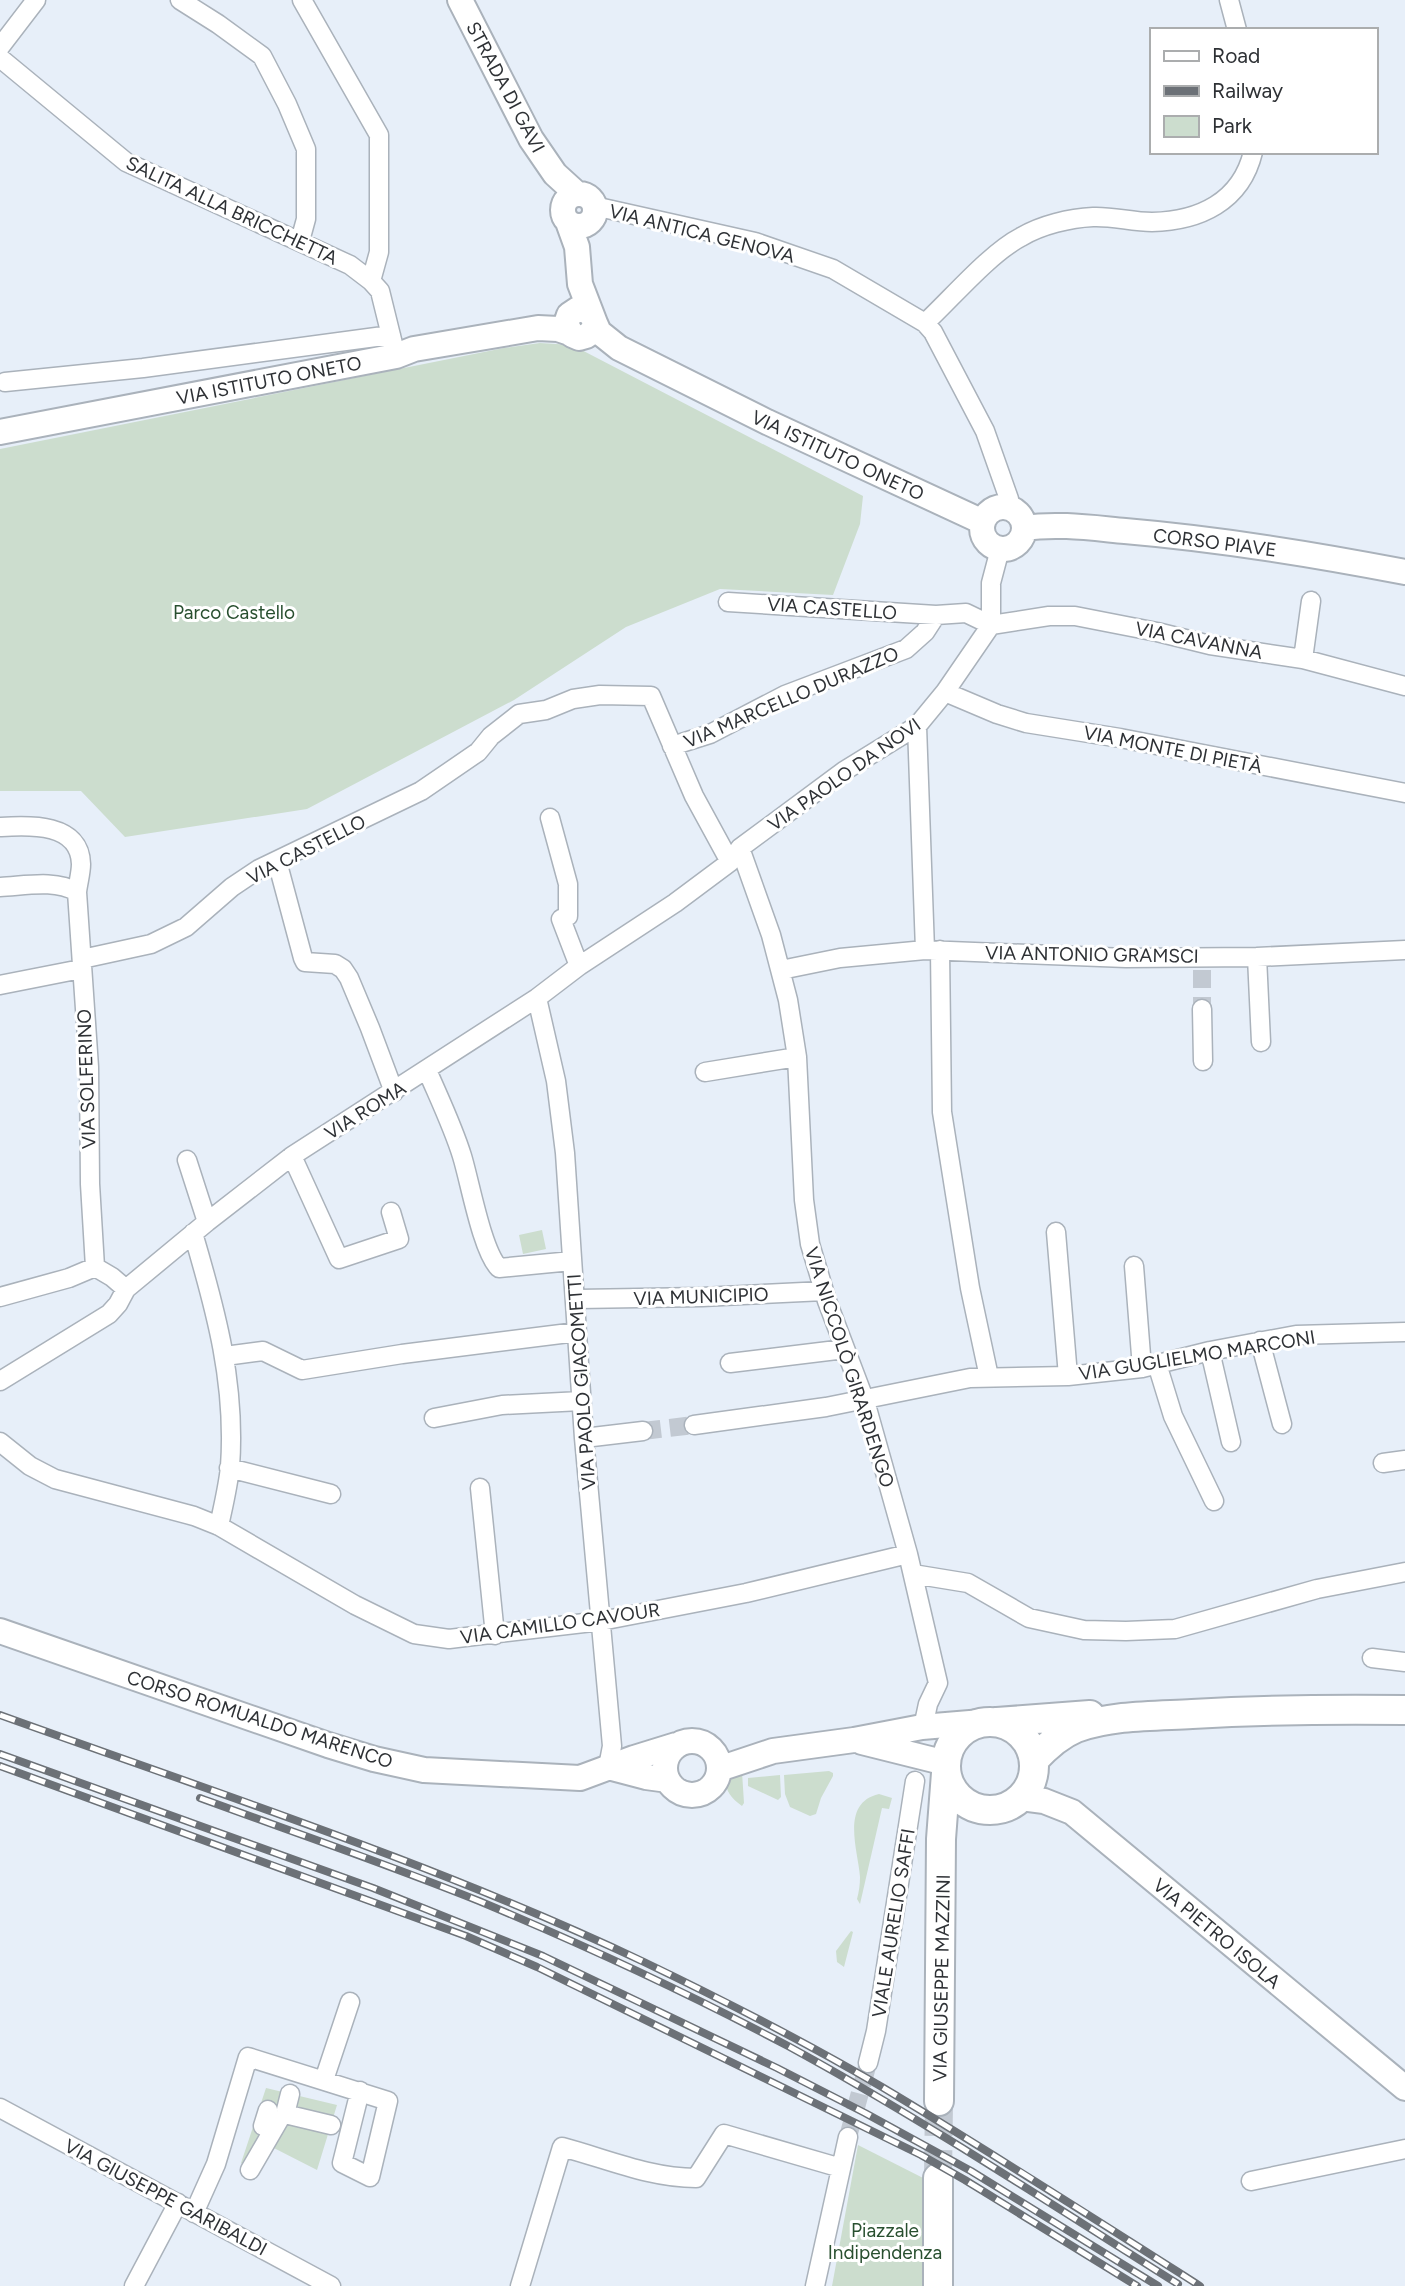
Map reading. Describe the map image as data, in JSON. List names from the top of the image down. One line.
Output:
{"streets":{"main road":["STRADA DI GAVI","VIA ISTITUTO ONETO","CORSO PIAVE","CORSO ROMUALDO MARENCO","VIA PIETRO ISOLA","VIA GIUSEPPE MAZZINI"],"street":["SALITA ALLA BRICCHETTA","VIA ANTICA GENOVA","VIA CASTELLO","VIA CAVANNA","VIA MARCELLO DURAZZO","VIA MONTE DI PIETÀ","VIA PAOLO DA NOVI","VIA ANTONIO GRAMSCI","VIA SOLFERINO","VIA ROMA","VIA MUNICIPIO","VIA GUGLIELMO MARCONI","VIA NICCOLÒ GIRARDENGO","VIA PAOLO GIACOMETTI","VIA CAMILLO CAVOUR","VIALE AURELIO SAFFI","VIA GIUSEPPE GARIBALDI"]},"crossings":[["STRADA DI GAVI","VIA ANTICA GENOVA"],["VIA ANTICA GENOVA","VIA ISTITUTO ONETO"],["VIA ANTICA GENOVA","CORSO PIAVE"],["VIA ISTITUTO ONETO","CORSO PIAVE"],["VIA CASTELLO","VIA CAVANNA"],["VIA CASTELLO","VIA MARCELLO DURAZZO"],["VIA CASTELLO","VIA PAOLO DA NOVI"],["VIA CASTELLO","VIA SOLFERINO"],["VIA CASTELLO","VIA NICCOLÒ GIRARDENGO"],["VIA CAVANNA","VIA PAOLO DA NOVI"],["VIA MARCELLO DURAZZO","VIA NICCOLÒ GIRARDENGO"],["VIA MONTE DI PIETÀ","VIA PAOLO DA NOVI"],["VIA PAOLO DA NOVI","VIA ROMA"],["VIA PAOLO DA NOVI","VIA NICCOLÒ GIRARDENGO"],["VIA ANTONIO GRAMSCI","VIA NICCOLÒ GIRARDENGO"],["VIA ROMA","VIA NICCOLÒ GIRARDENGO"],["VIA ROMA","VIA PAOLO GIACOMETTI"],["VIA MUNICIPIO","VIA NICCOLÒ GIRARDENGO"],["VIA GUGLIELMO MARCONI","VIA NICCOLÒ GIRARDENGO"],["VIA NICCOLÒ GIRARDENGO","VIA CAMILLO CAVOUR"],["VIA PAOLO GIACOMETTI","VIA CAMILLO CAVOUR"],["VIA PAOLO GIACOMETTI","CORSO ROMUALDO MARENCO"],["VIA PIETRO ISOLA","VIA GIUSEPPE MAZZINI"]],"parks":["Parco Castello","Piazzale Indipendenza"],"legend":["Road","Railway","Park"]}
